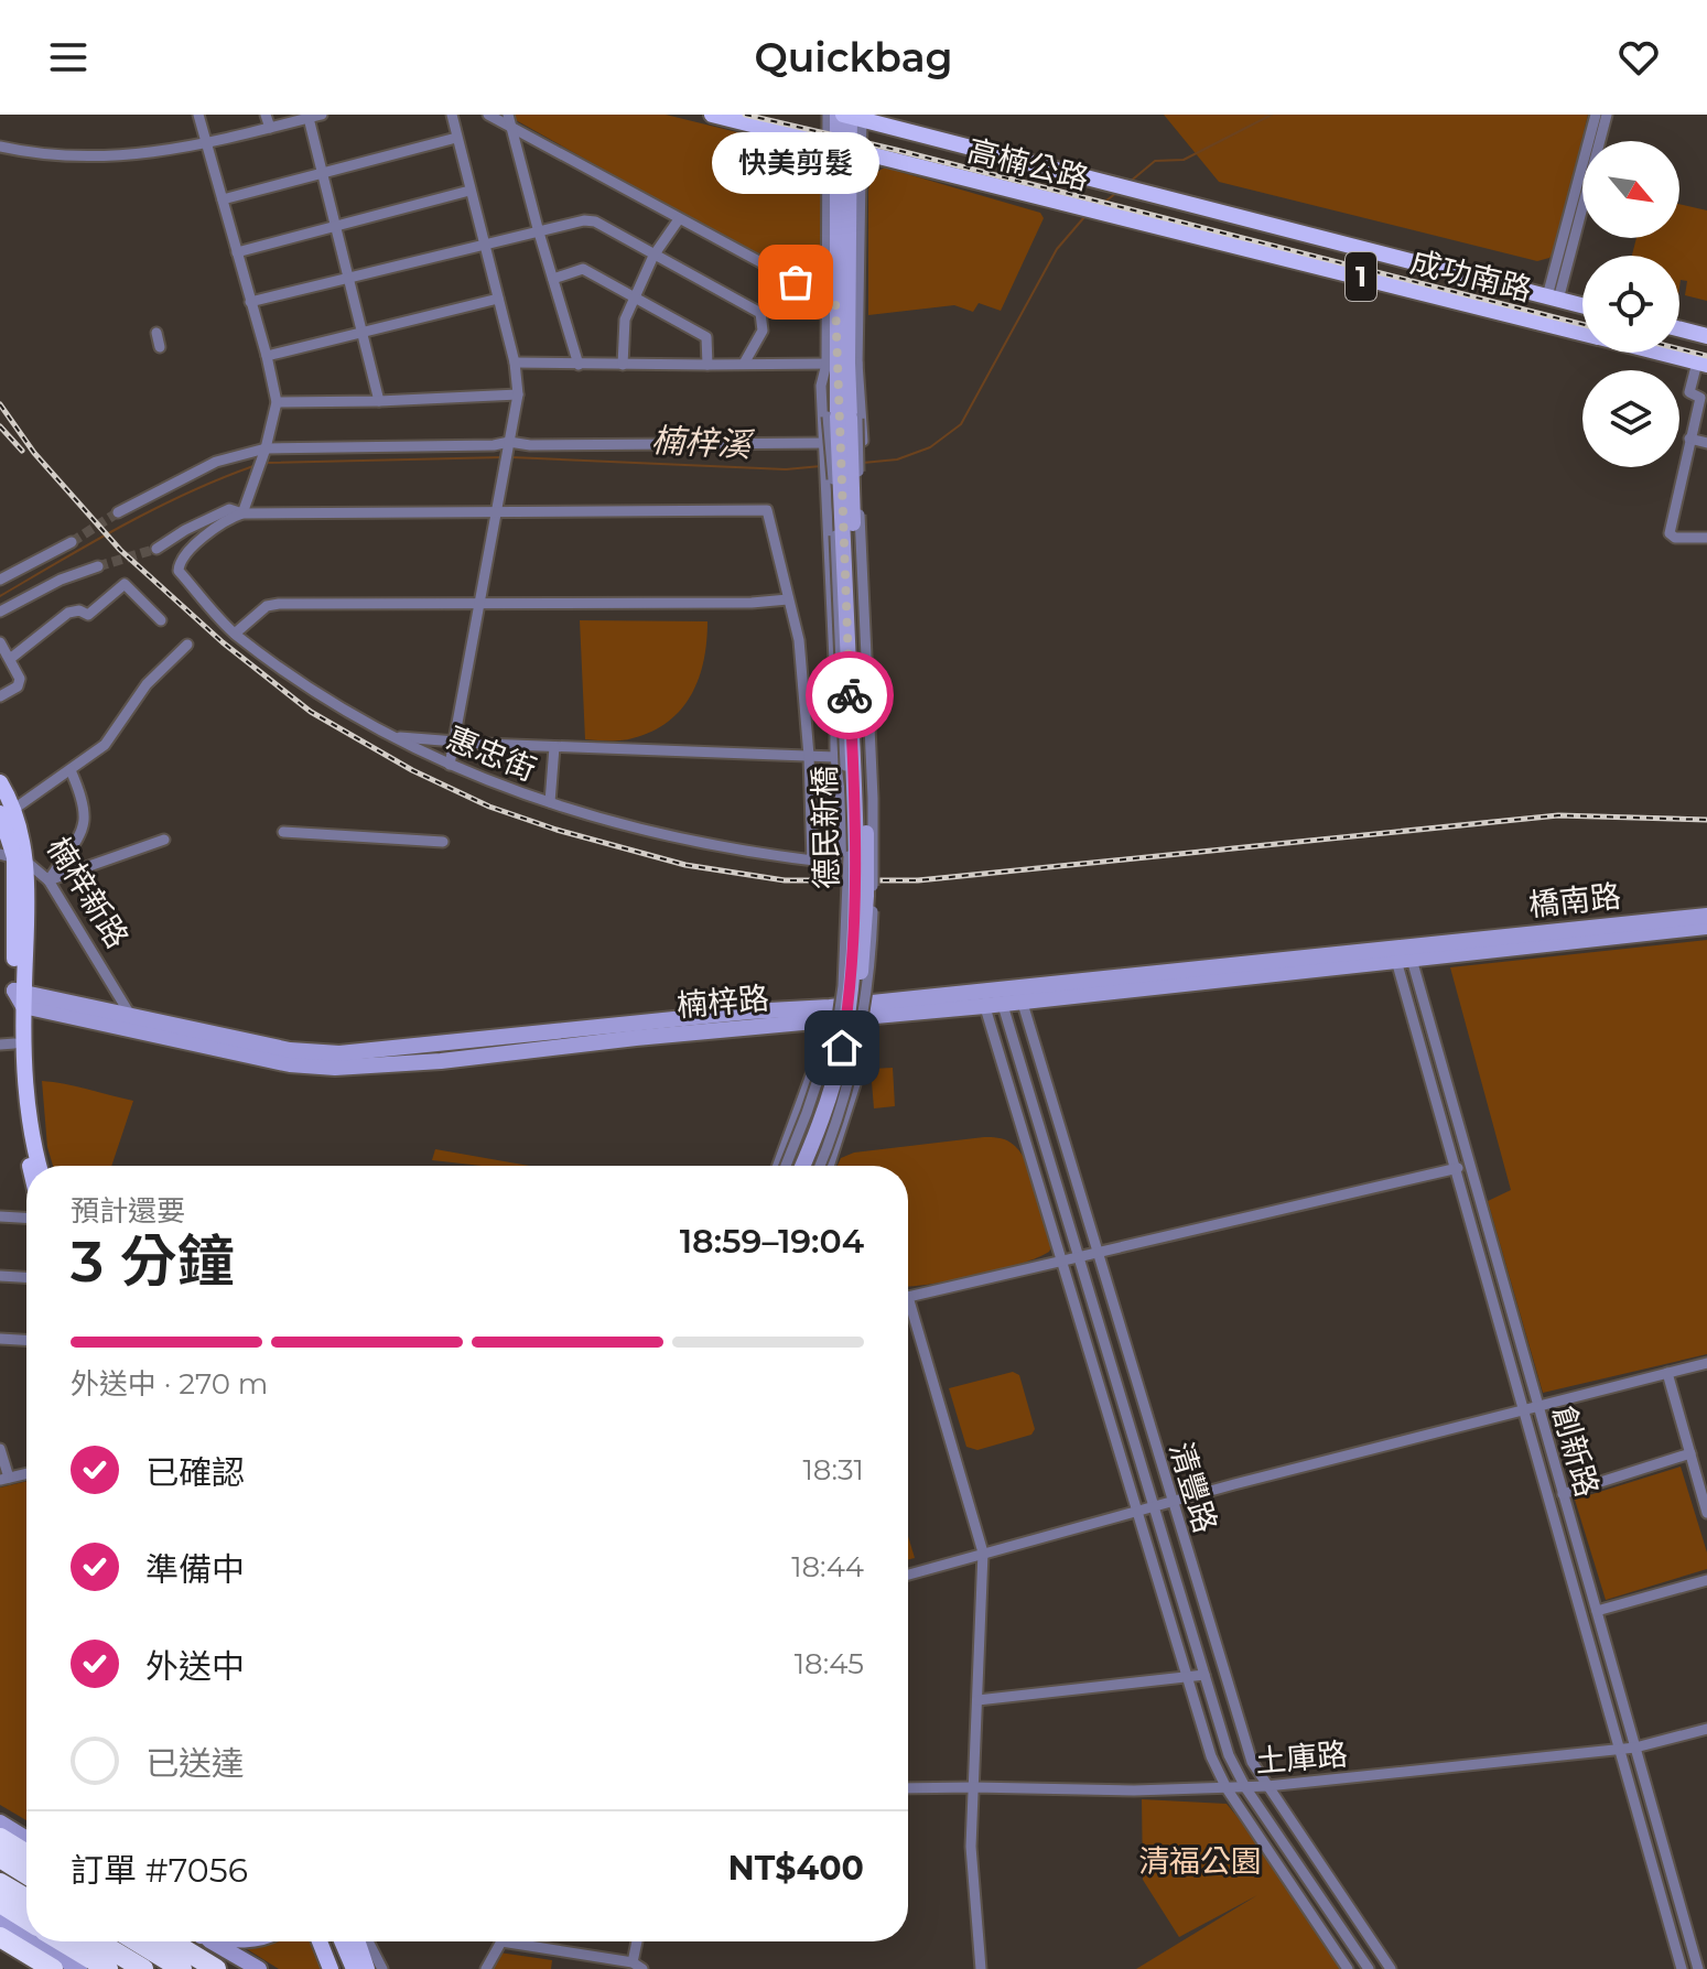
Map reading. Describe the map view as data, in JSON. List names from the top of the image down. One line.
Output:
{"streets":{"main road":["高楠公路","成功南路","1","楠梓新路"],"street":["惠忠街","德民新橋","橋南路","楠梓路","創新路","清豐路","土庫路"]},"crossings":[["高楠公路","成功南路"],["楠梓新路","楠梓路"],["橋南路","楠梓路"],["楠梓路","創新路"],["楠梓路","清豐路"],["創新路","土庫路"],["清豐路","土庫路"]],"water":["楠梓溪"],"parks":["清福公園"],"places":["快美剪髮"],"north":"bottom right","page":{"header":"Quickbag","bubble":"快美剪髮","heading":["3 分鐘","預計還要","18:59–19:04"],"panel":["訂單 #7056","NT$400"],"bar":"外送中 · 270 m","list":[["已確認","18:31"],["準備中","18:44"],["外送中","18:45"],"已送達"]}}
